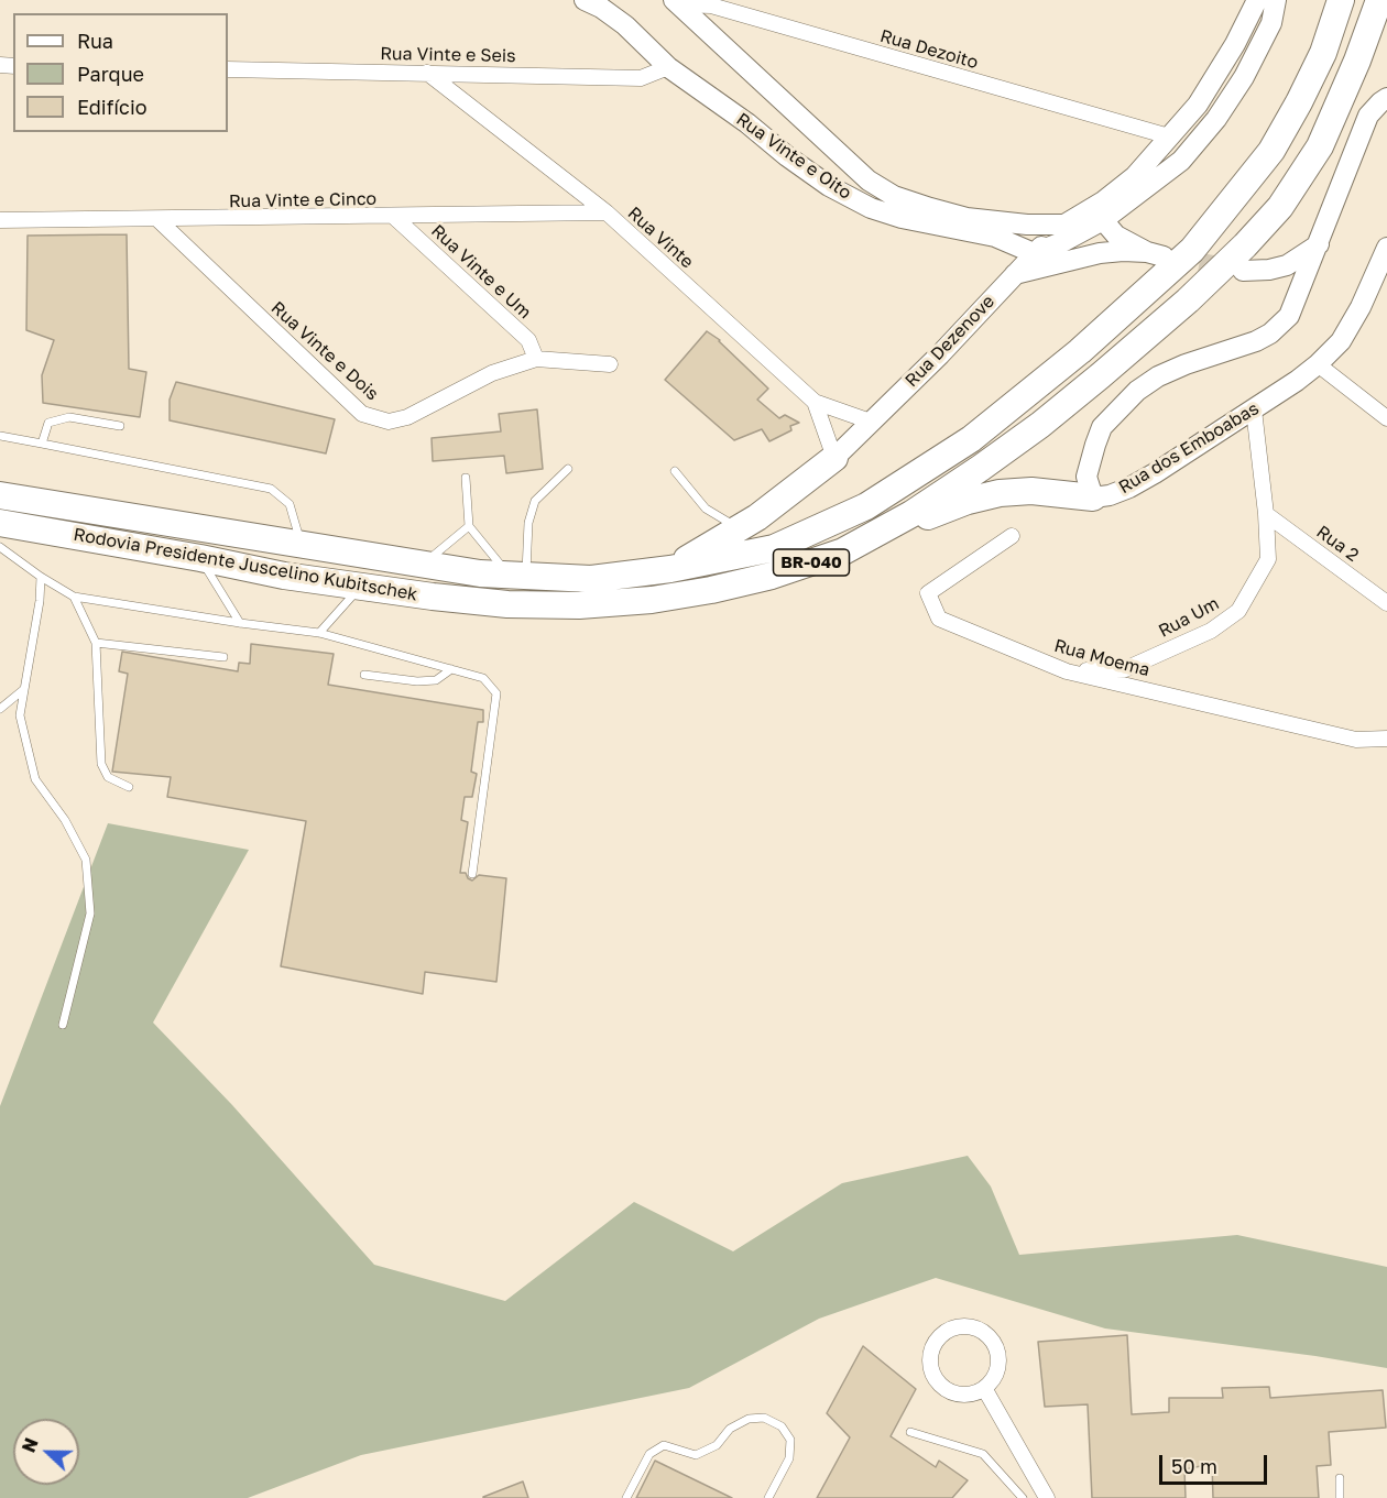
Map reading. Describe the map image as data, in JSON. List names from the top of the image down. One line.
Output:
{"streets":{"highway":["BR-040","Rodovia Presidente Juscelino Kubitschek"],"main road":["Rua Vinte e Oito","Rua Dezenove","Rua dos Emboabas"],"street":["Rua Dezoito","Rua Vinte e Seis","Rua Vinte e Cinco","Rua Vinte","Rua Vinte e Um","Rua Vinte e Dois","Rua 2","Rua Um","Rua Moema"]},"crossings":[["Rua Dezoito","Rua Vinte e Oito"],["Rua Dezoito","Rua Dezenove"],["Rua Vinte e Seis","Rua Vinte e Oito"],["Rua Vinte e Seis","Rua Vinte"],["Rua Vinte e Oito","Rua Dezenove"],["Rua Vinte e Cinco","Rua Vinte"],["Rua Vinte e Cinco","Rua Vinte e Um"],["Rua Vinte e Cinco","Rua Vinte e Dois"],["Rua Vinte","Rua Dezenove"],["Rua Vinte e Um","Rua Vinte e Dois"],["Rua dos Emboabas","Rua Um"],["Rua 2","Rua Um"],["Rua Um","Rua Moema"]],"legend":["Rua","Parque","Edifício"],"scale_bar":"50 m","north":"left"}
